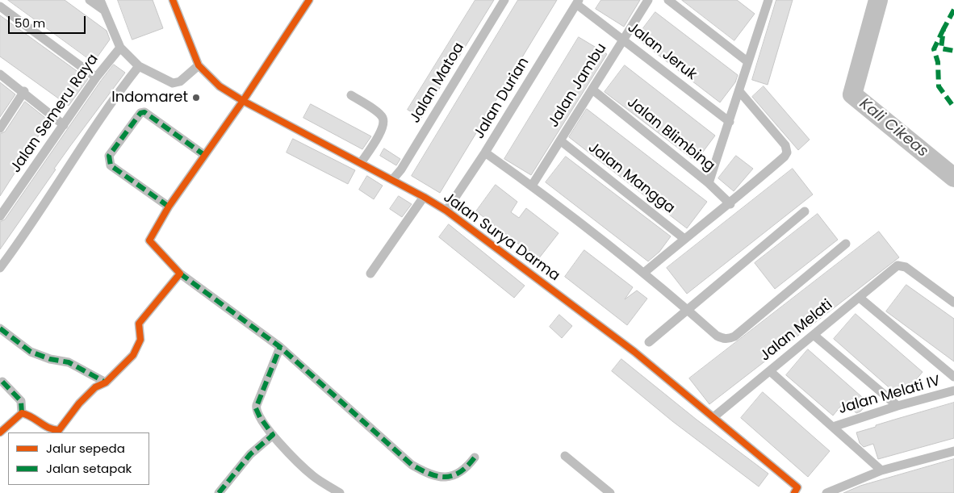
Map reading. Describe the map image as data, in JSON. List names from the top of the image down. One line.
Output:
{"streets":{"street":["Jalan Jeruk","Jalan Matoa","Jalan Jambu","Jalan Durian","Jalan Semeru Raya","Jalan Blimbing","Jalan Mangga","Jalan Surya Darma","Jalan Melati","Jalan Melati IV"]},"crossings":[["Jalan Jeruk","Jalan Jambu"],["Jalan Jeruk","Jalan Durian"],["Jalan Matoa","Jalan Surya Darma"],["Jalan Jambu","Jalan Blimbing"],["Jalan Jambu","Jalan Mangga"],["Jalan Durian","Jalan Surya Darma"],["Jalan Surya Darma","Jalan Melati"]],"water":["Kali Cikeas"],"places":["Indomaret"],"legend":["Jalur sepeda","Jalan setapak"],"scale_bar":"50 m"}
